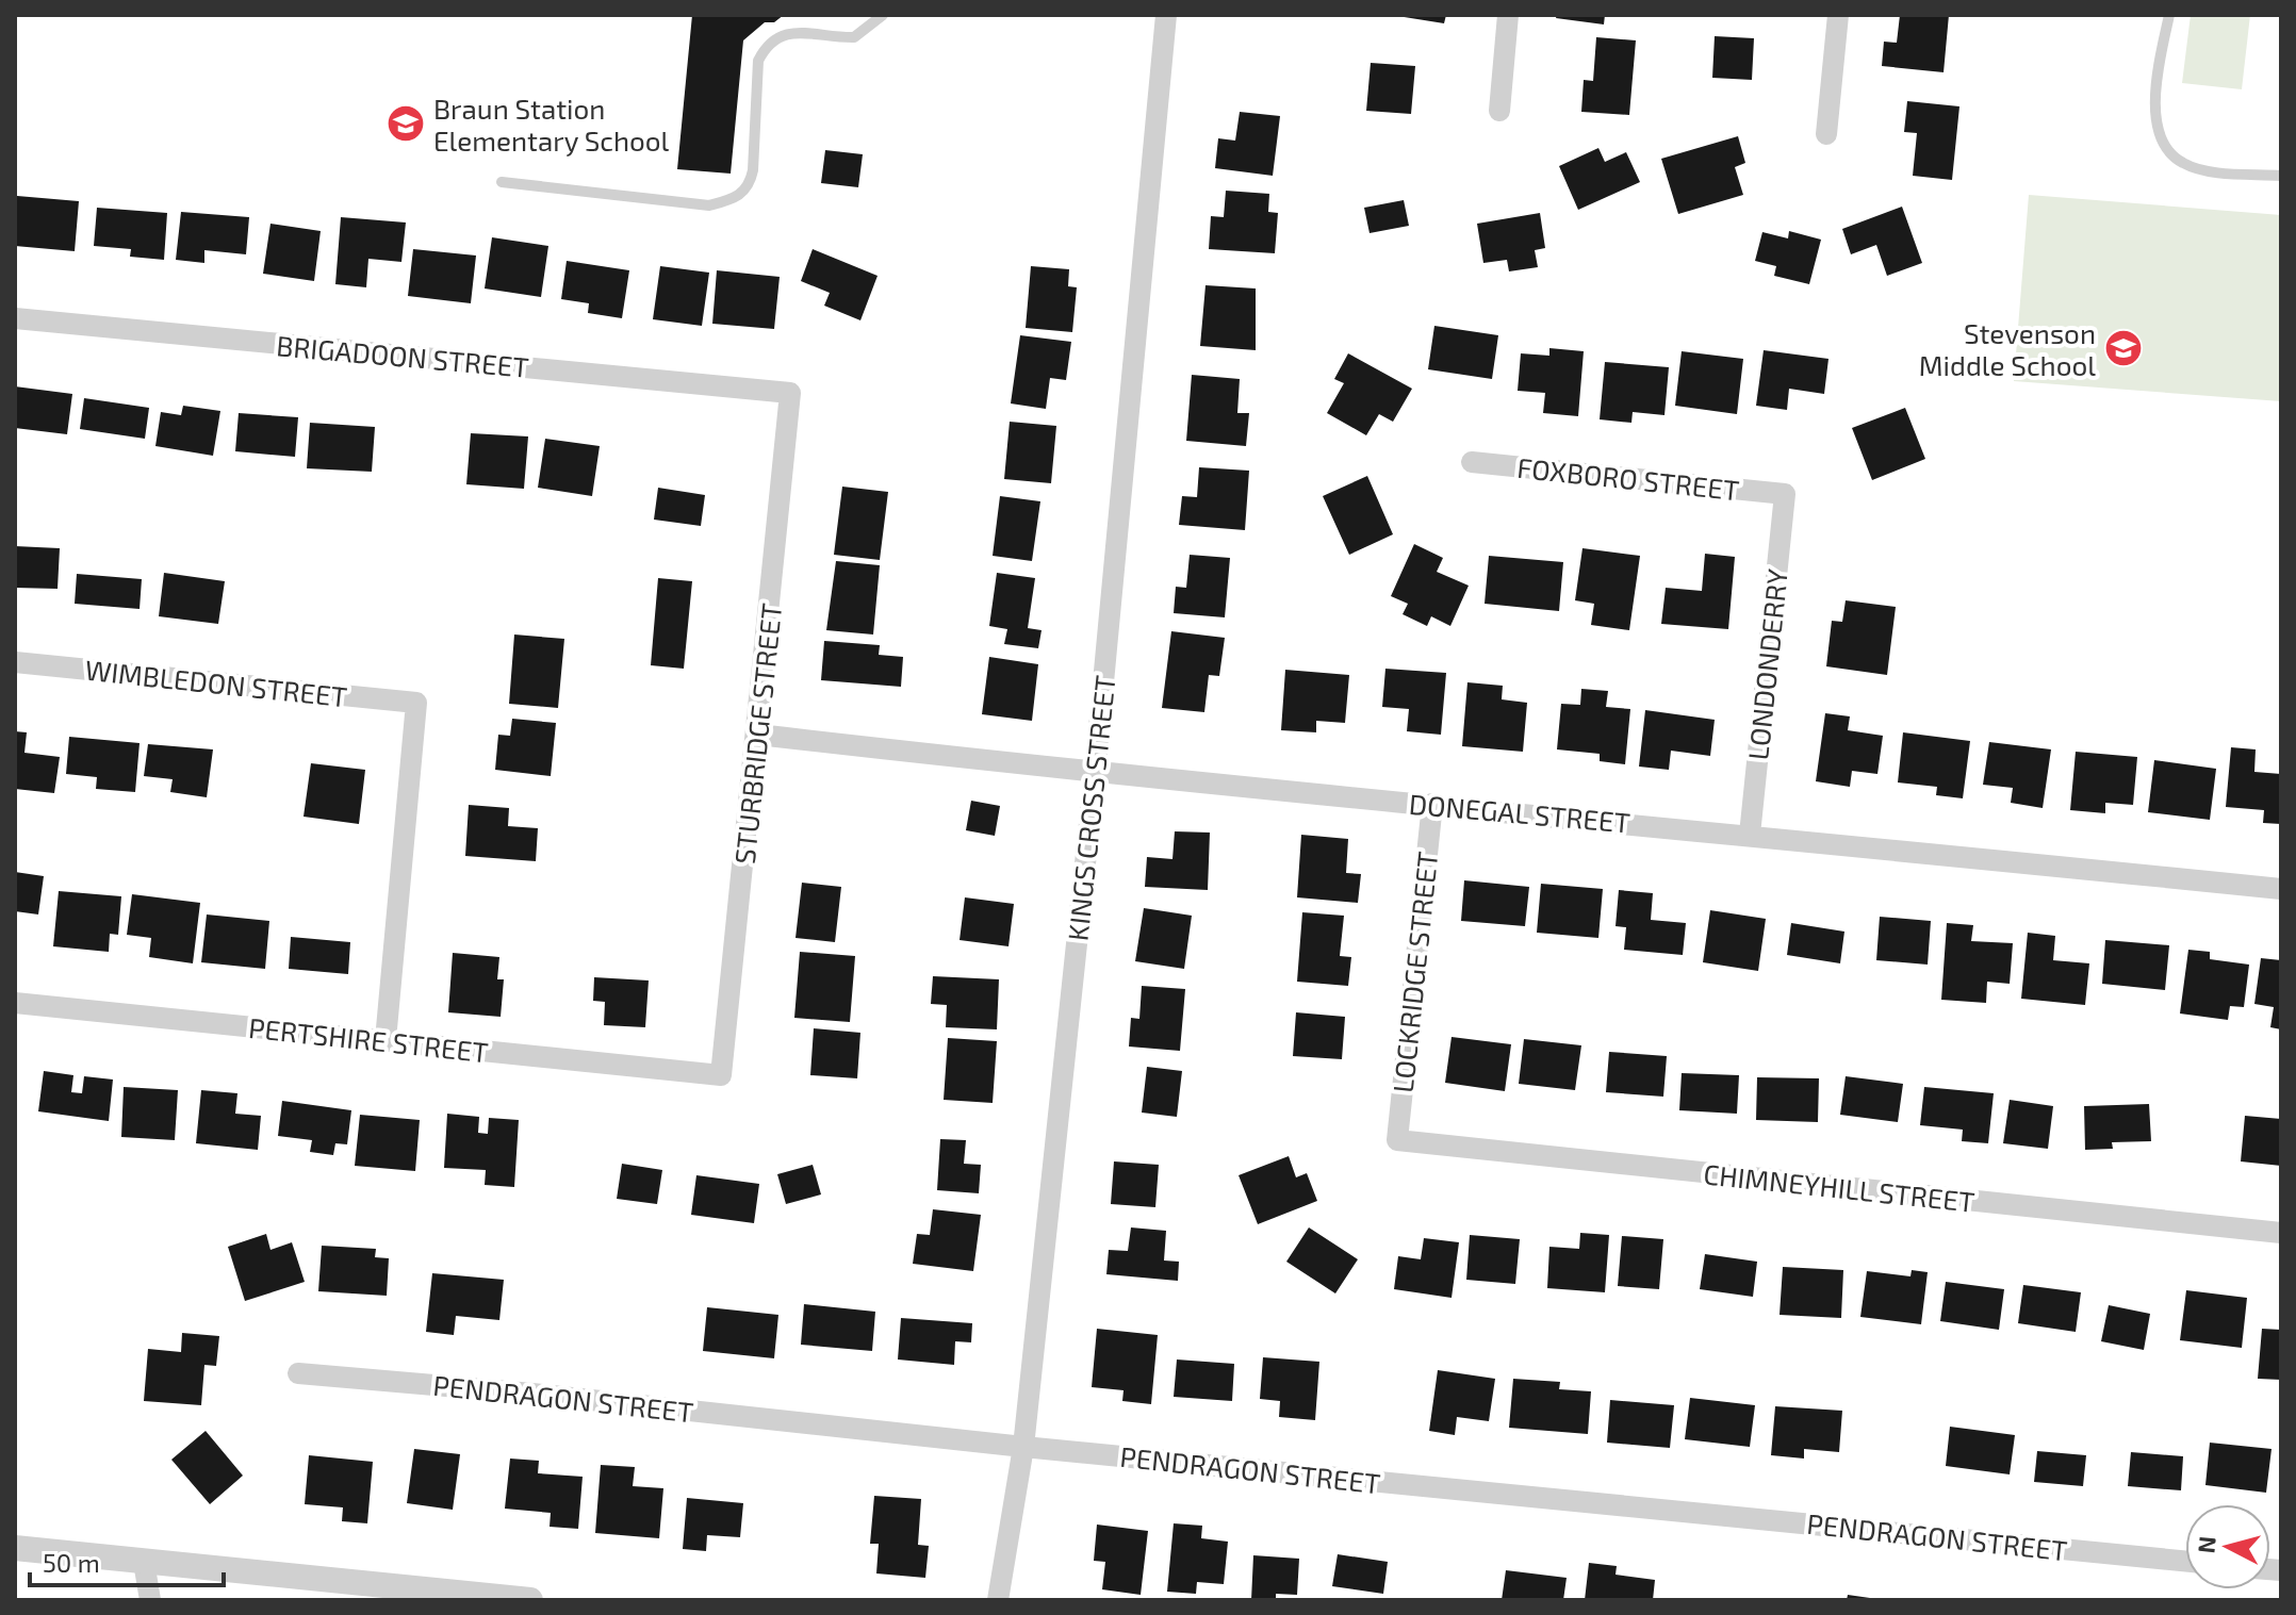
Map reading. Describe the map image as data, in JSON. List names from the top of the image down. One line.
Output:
{"streets":{"street":["BRIGADOON STREET","FOXBORO STREET","LONDONDERRY","WIMBLEDON STREET","STURBRIDGE STREET","KINGS CROSS STREET","DONEGAL STREET","LOCKRIDGE STREET","PERTSHIRE STREET","CHIMNEYHILL STREET","PENDRAGON STREET"]},"crossings":[["BRIGADOON STREET","STURBRIDGE STREET"],["FOXBORO STREET","LONDONDERRY"],["LONDONDERRY","DONEGAL STREET"],["WIMBLEDON STREET","PERTSHIRE STREET"],["STURBRIDGE STREET","DONEGAL STREET"],["STURBRIDGE STREET","PERTSHIRE STREET"],["KINGS CROSS STREET","DONEGAL STREET"],["KINGS CROSS STREET","PENDRAGON STREET"],["DONEGAL STREET","LOCKRIDGE STREET"],["LOCKRIDGE STREET","CHIMNEYHILL STREET"]],"places":{"school or university":["Braun Station Elementary School","Stevenson Middle School"]},"scale_bar":"50 m","north":"left"}
